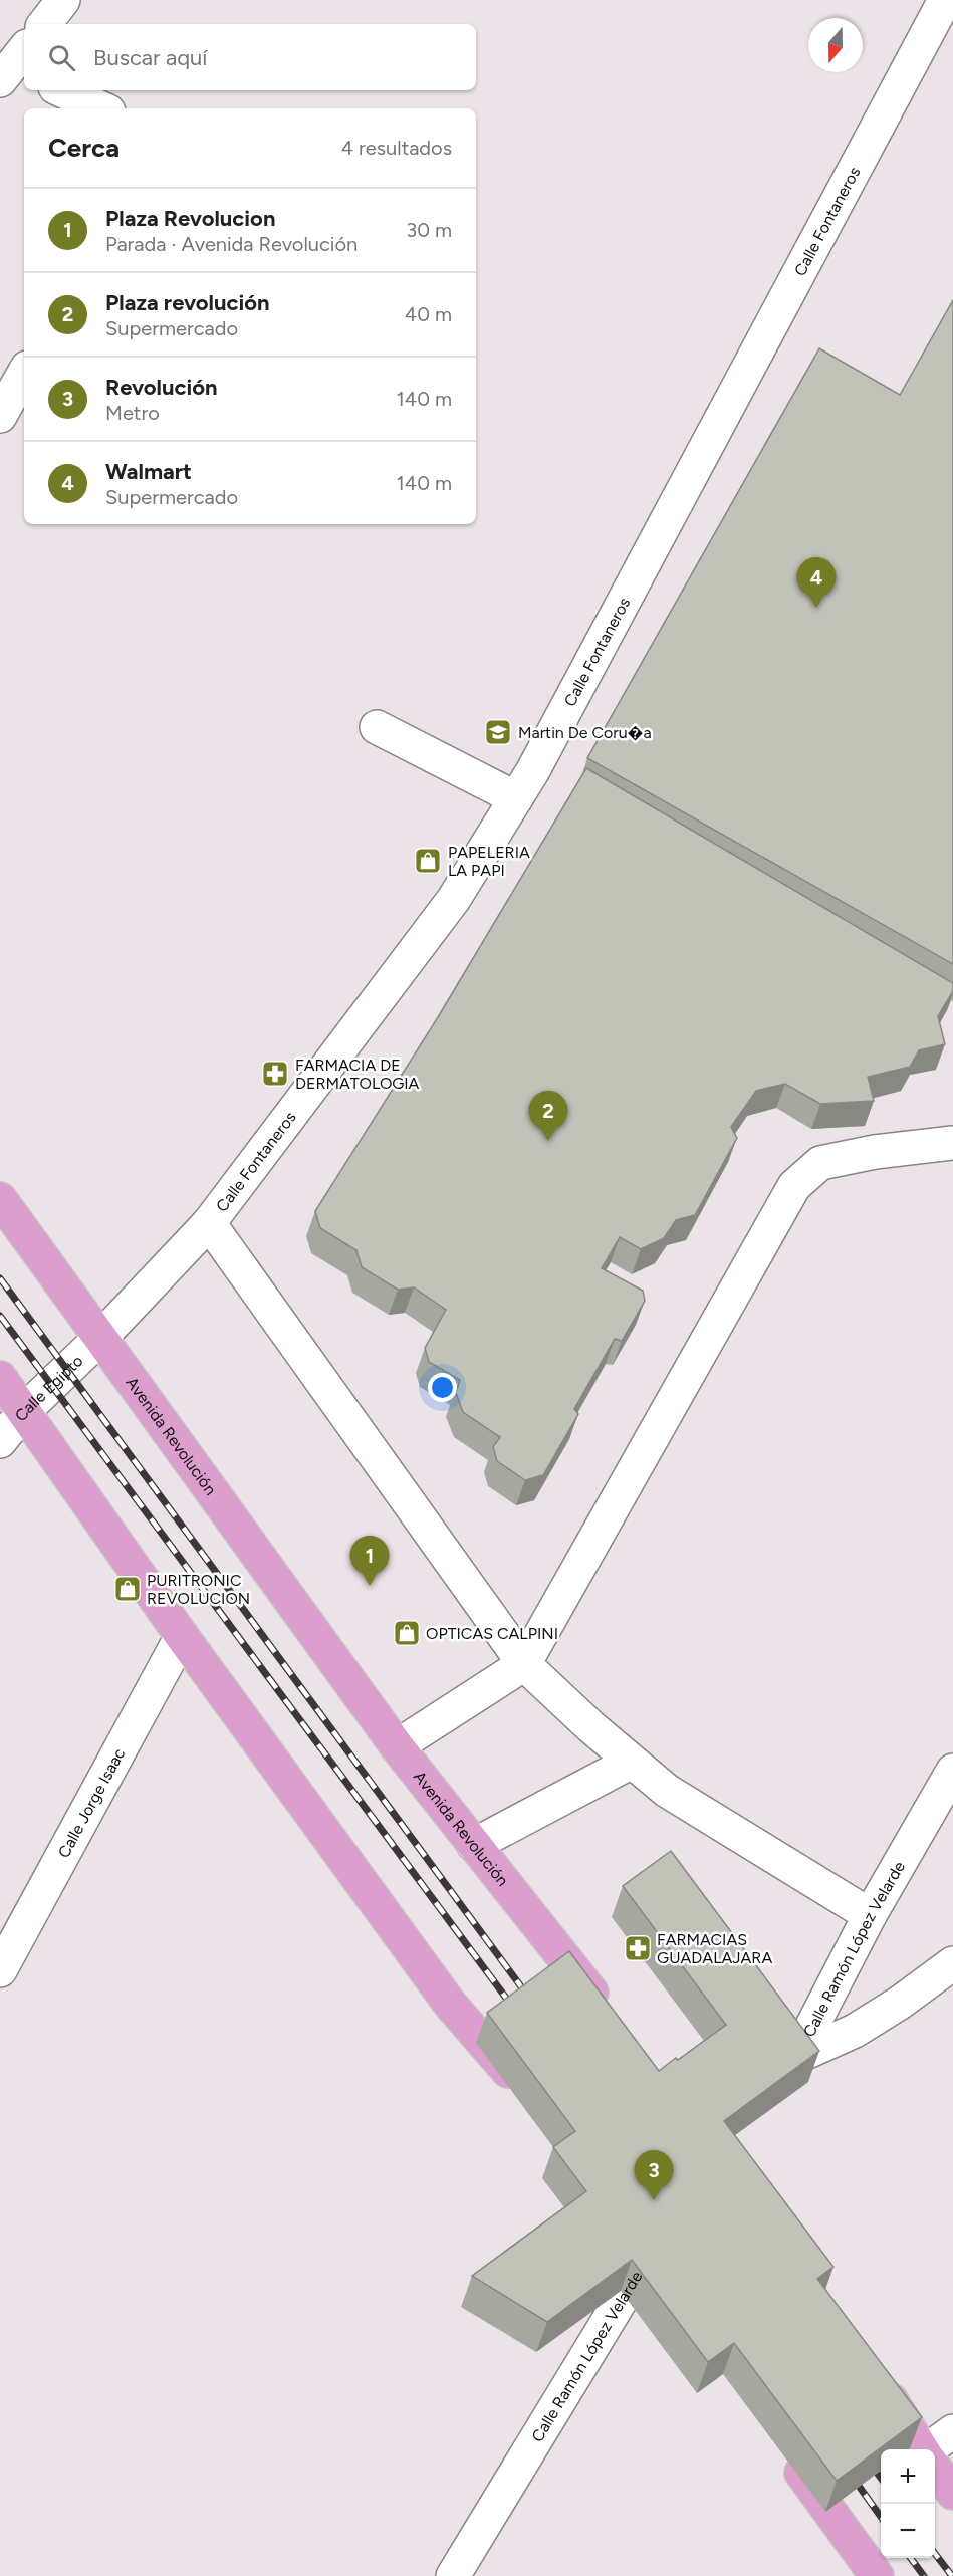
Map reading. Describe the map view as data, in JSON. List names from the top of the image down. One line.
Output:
{"streets":{"main road":["Avenida Revolución"],"street":["Calle Fontaneros","Calle Egipto","Calle Jorge Isaac","Calle Ramón López Velarde"]},"crossings":[["Calle Fontaneros","Calle Egipto"],["Calle Fontaneros","Avenida Revolución"],["Calle Egipto","Avenida Revolución"]],"places":{"school or university":["Martin De Coru�a"],"shop":["PAPELERIA LA PAPI","PURITRONIC REVOLUCION","OPTICAS CALPINI"],"pharmacy":["FARMACIA DE DERMATOLOGIA","FARMACIAS GUADALAJARA"]},"north":"bottom","page":{"search":"Buscar aquí","heading":["Cerca","4 resultados"],"list":[{"mark":"1","name":"Plaza Revolucion","note":"Parada · Avenida Revolución","value":"30 m"},{"mark":"2","name":"Plaza revolución","note":"Supermercado","value":"40 m"},{"mark":"3","name":"Revolución","note":"Metro","value":"140 m"},{"mark":"4","name":"Walmart","note":"Supermercado","value":"140 m"}],"pins":["4","2","1","3"],"map_buttons":["+","−"]}}
